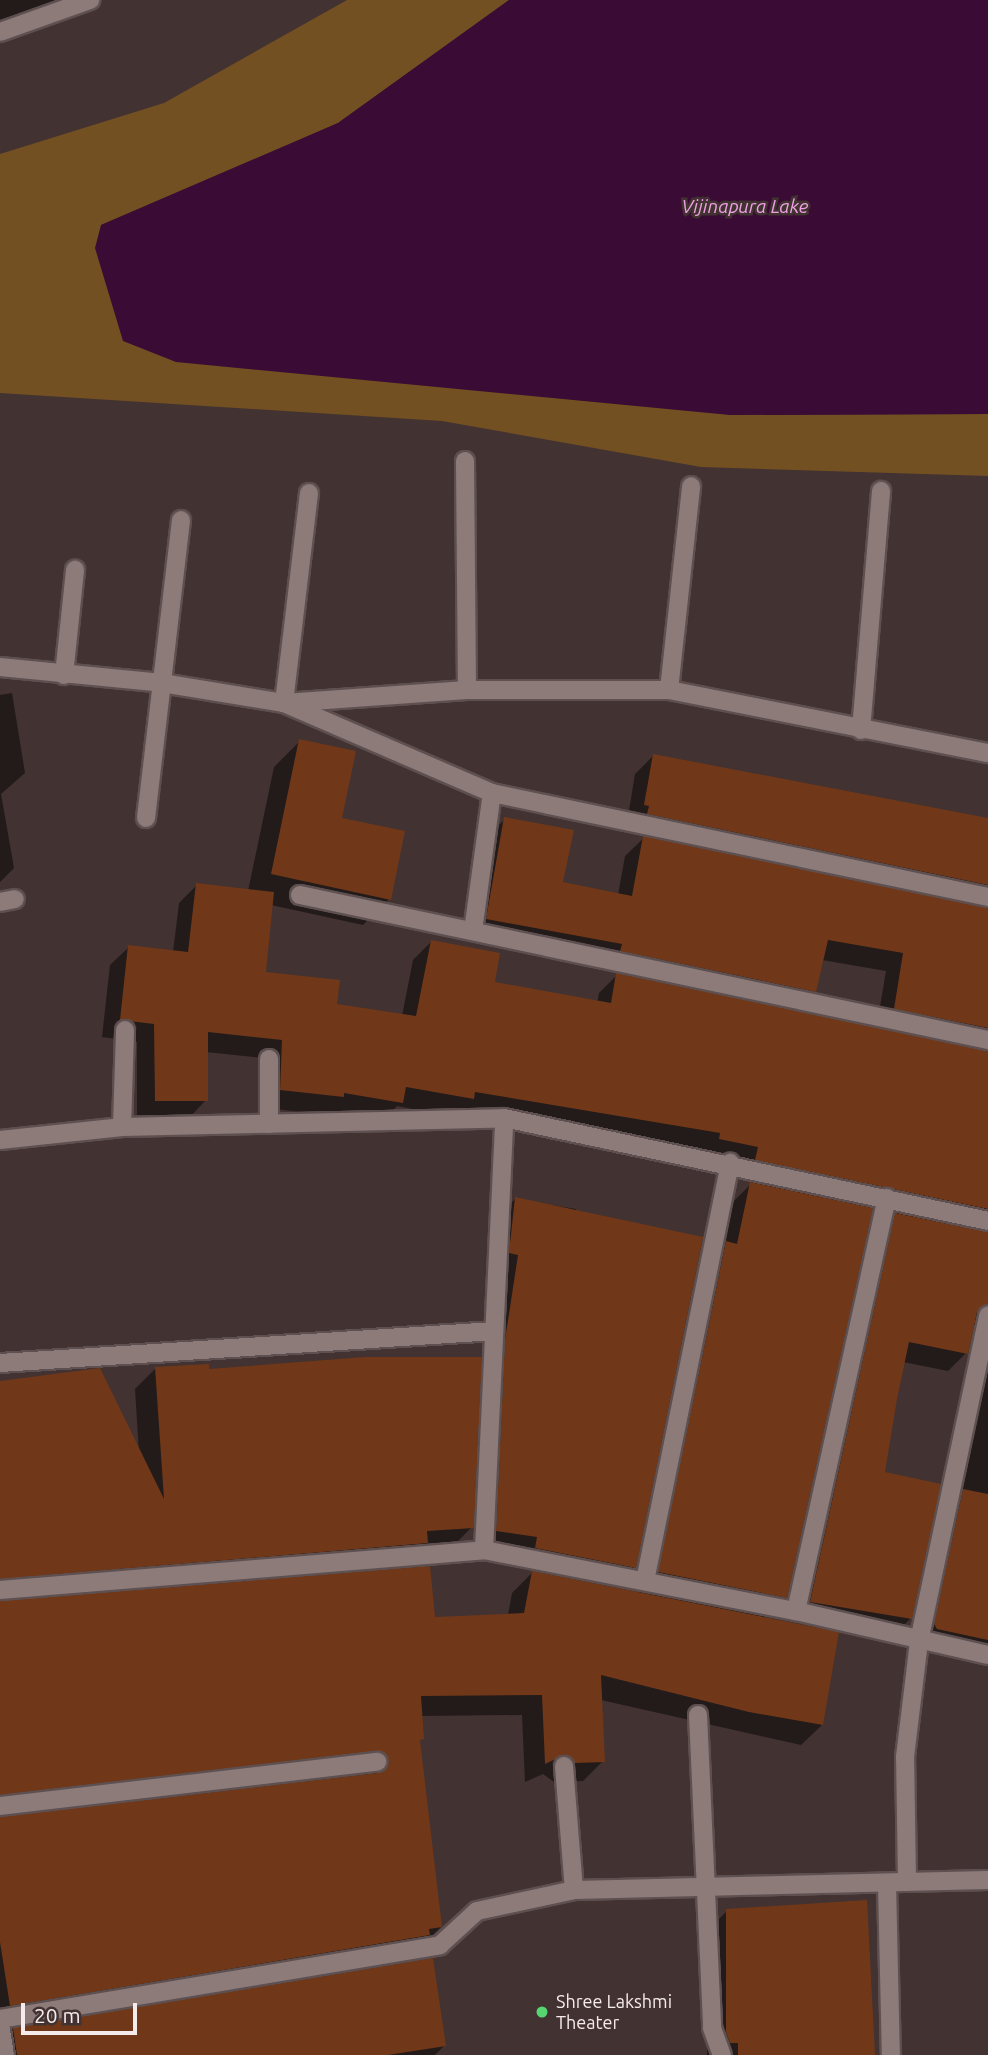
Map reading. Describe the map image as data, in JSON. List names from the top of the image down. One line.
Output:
{"water":["Vijinapura Lake"],"places":["Shree Lakshmi Theater"],"scale_bar":"20 m"}
